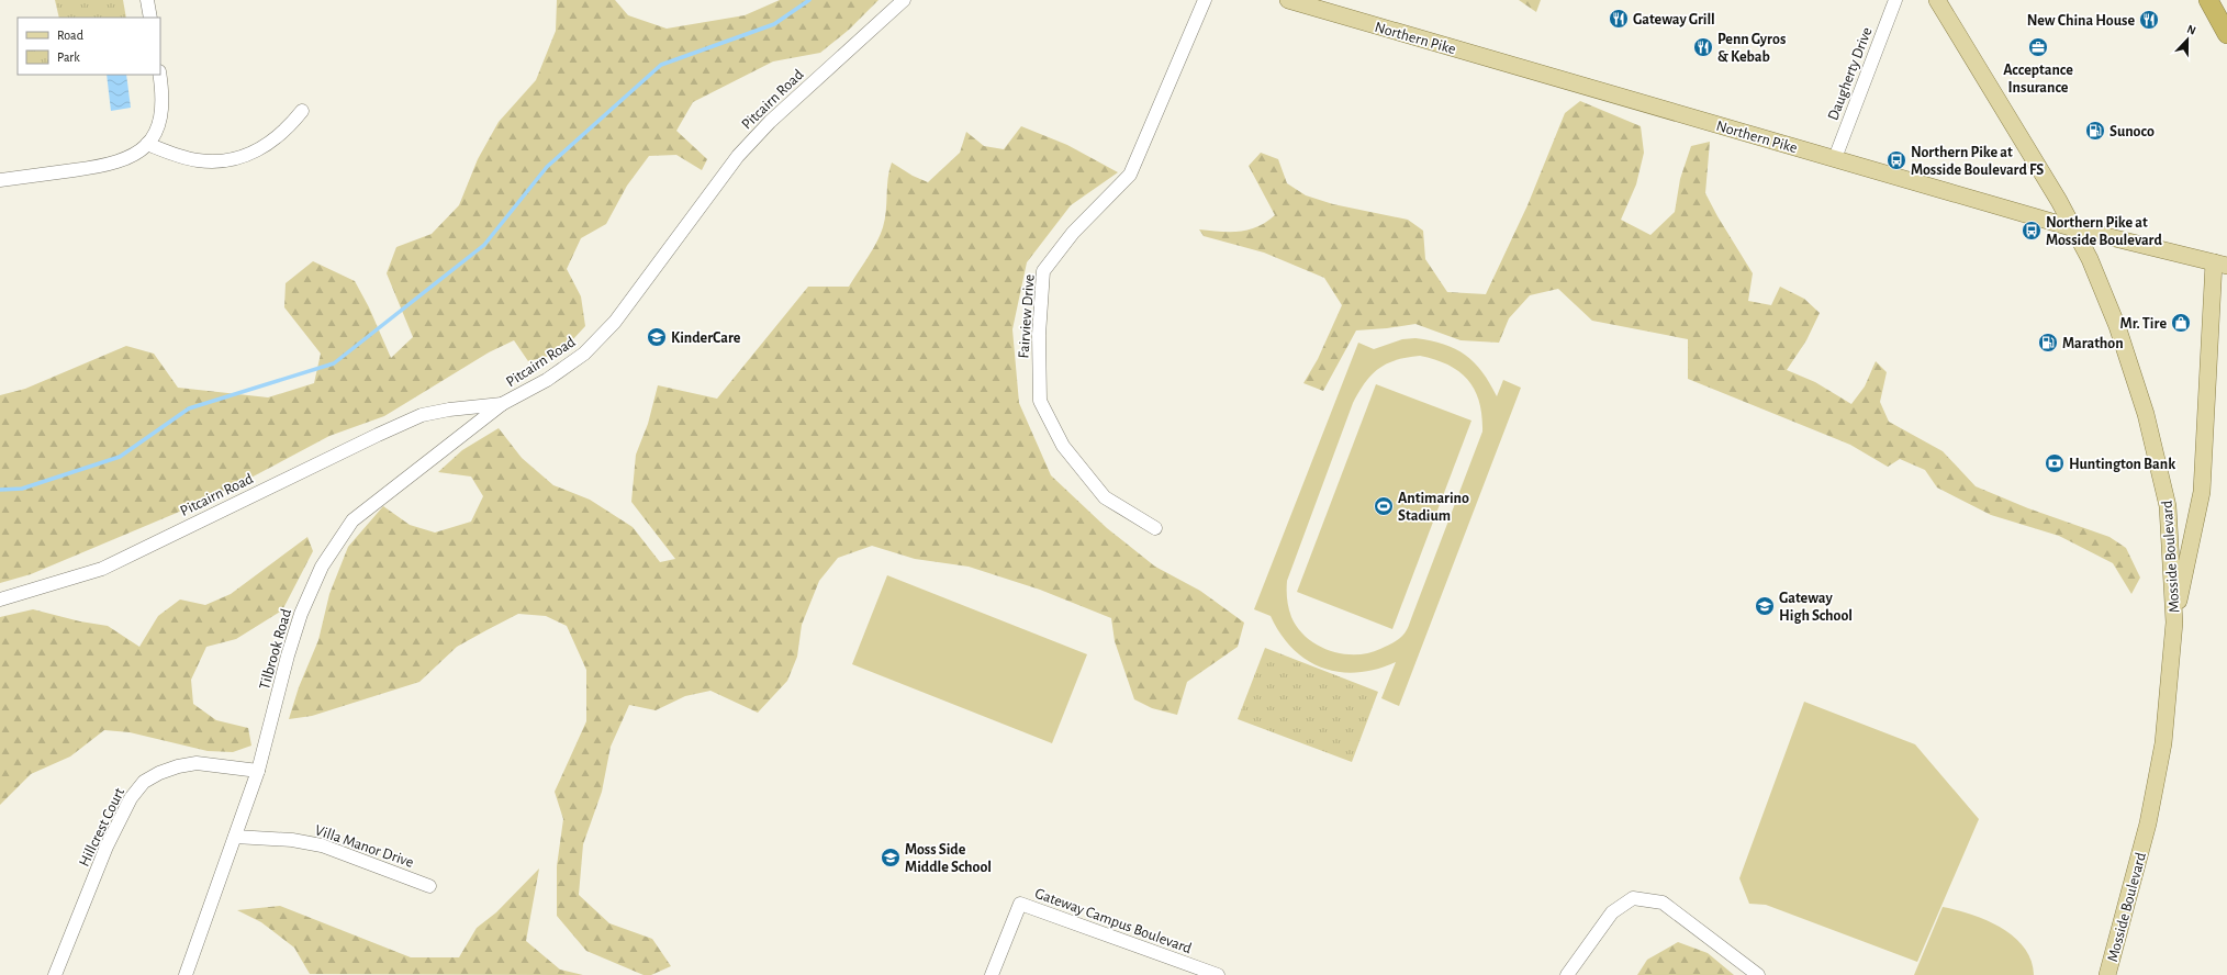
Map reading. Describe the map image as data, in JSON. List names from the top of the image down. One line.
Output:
{"streets":{"main road":["Northern Pike","Mosside Boulevard"],"street":["Daugherty Drive","Pitcairn Road","Fairview Drive","Tilbrook Road","Hillcrest Court","Villa Manor Drive","Gateway Campus Boulevard"]},"crossings":[["Northern Pike","Daugherty Drive"],["Northern Pike","Mosside Boulevard"],["Pitcairn Road","Tilbrook Road"],["Tilbrook Road","Hillcrest Court"],["Tilbrook Road","Villa Manor Drive"]],"places":{"restaurant":["Gateway Grill","New China House","Penn Gyros & Kebab"],"office":["Acceptance Insurance"],"fuel station":["Sunoco","Marathon"],"bus stop":["Northern Pike at Mosside Boulevard FS","Northern Pike at Mosside Boulevard"],"shop":["Mr. Tire"],"school or university":["KinderCare","Gateway High School","Moss Side Middle School"],"bank":["Huntington Bank"],"sports":["Antimarino Stadium"]},"legend":["Road","Park"],"north":"top"}
